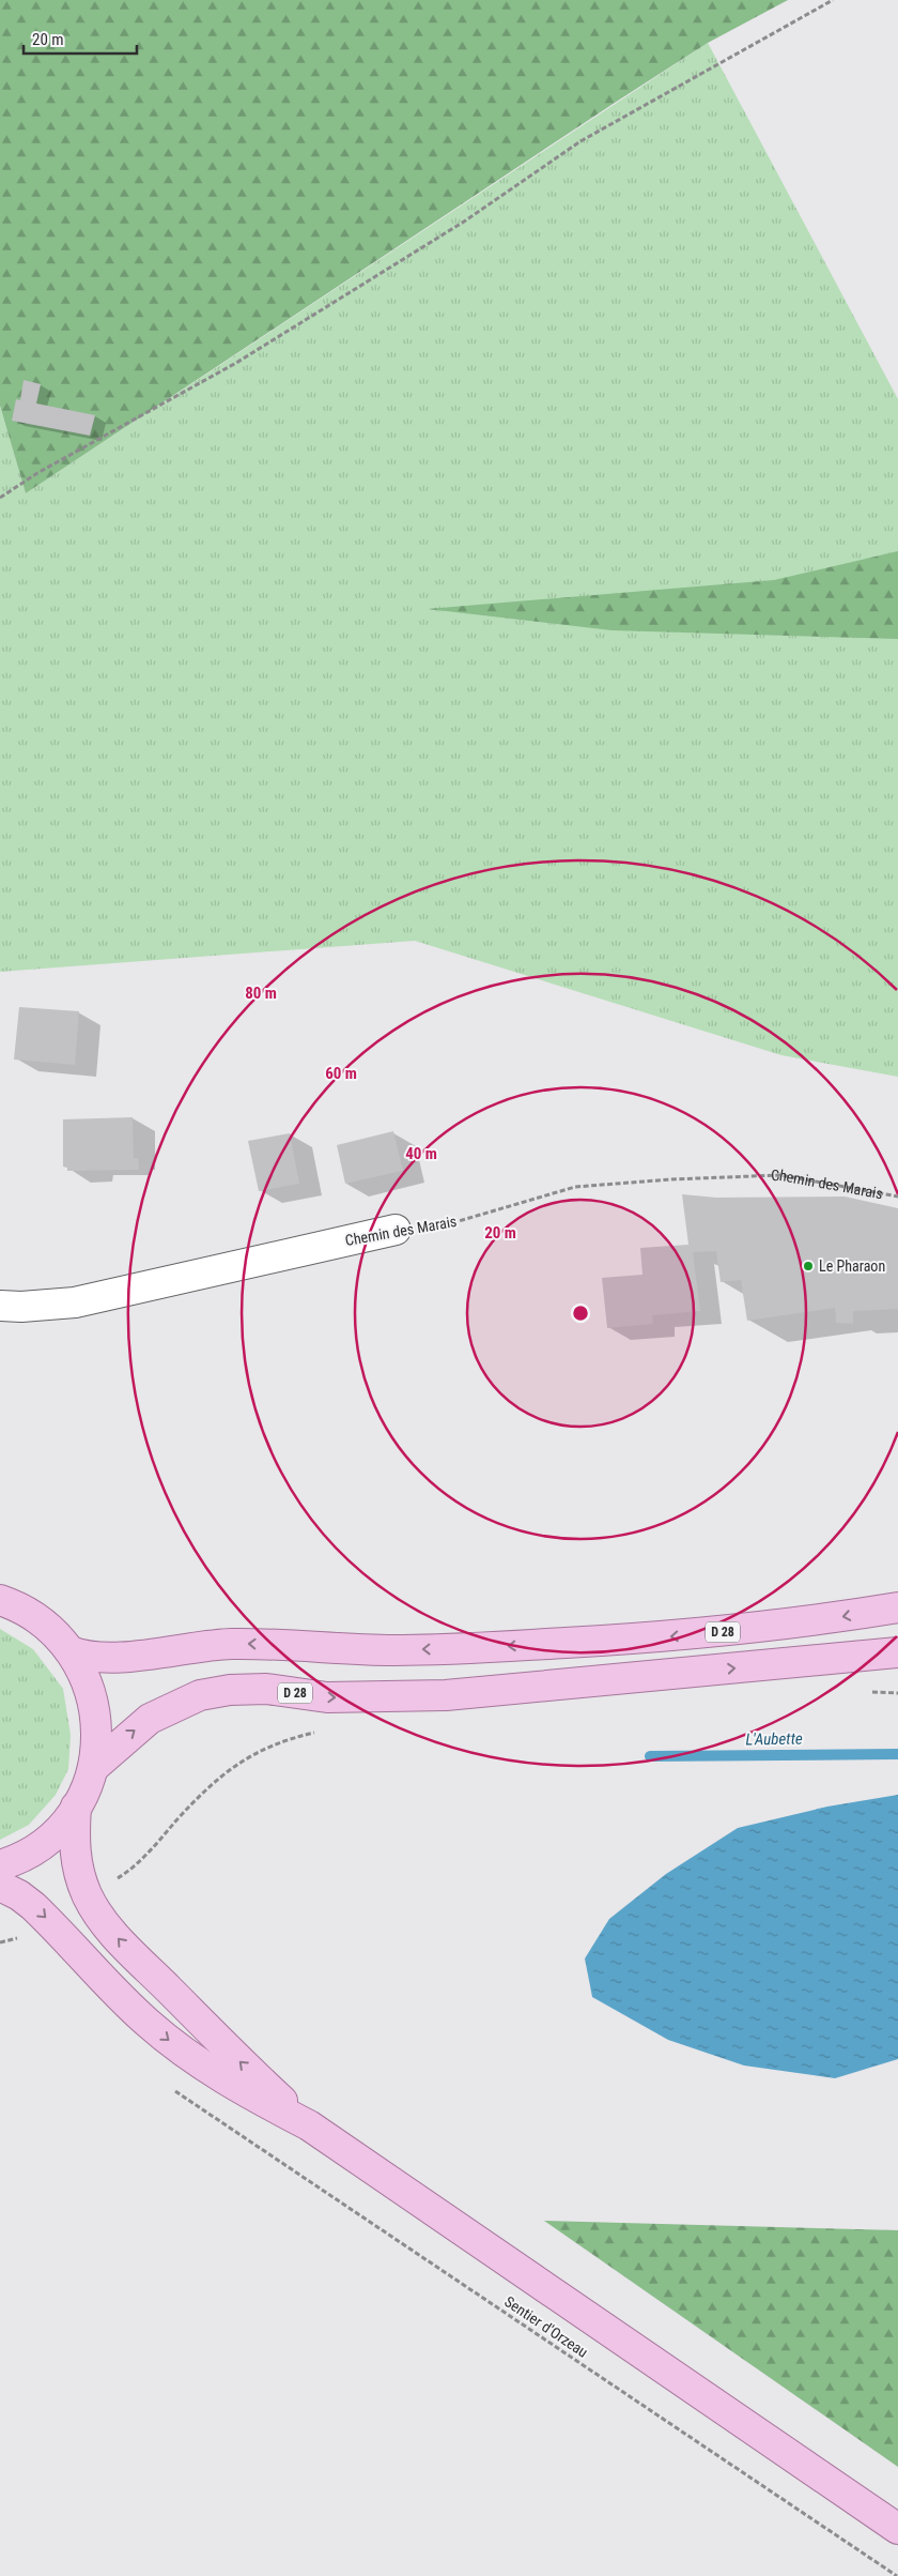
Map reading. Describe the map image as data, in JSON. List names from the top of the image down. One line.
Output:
{"streets":{"main road":["D 28"],"street":["Chemin des Marais"],"path":["Sentier d'Orzeau"]},"water":["L'Aubette"],"places":["Le Pharaon"],"scale_bar":"20 m","rings":["80 m","60 m","40 m","20 m"]}
